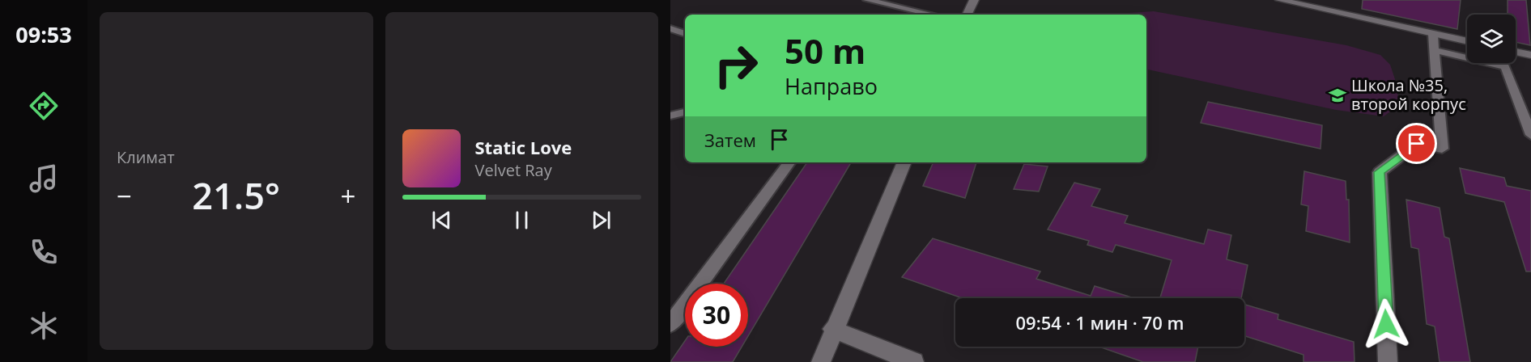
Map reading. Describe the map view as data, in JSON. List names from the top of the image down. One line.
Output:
{"places":{"school or university":["Школа №35, второй корпус"]},"page":{"tabs":"09:53","tile":"Климат","turn":["50 m","Направо"],"then":"Затем","song":["Static Love","Velvet Ray"],"heat":["−","21.5°","+"],"limit":"30","trip":"09:54 · 1 мин · 70 m"}}
